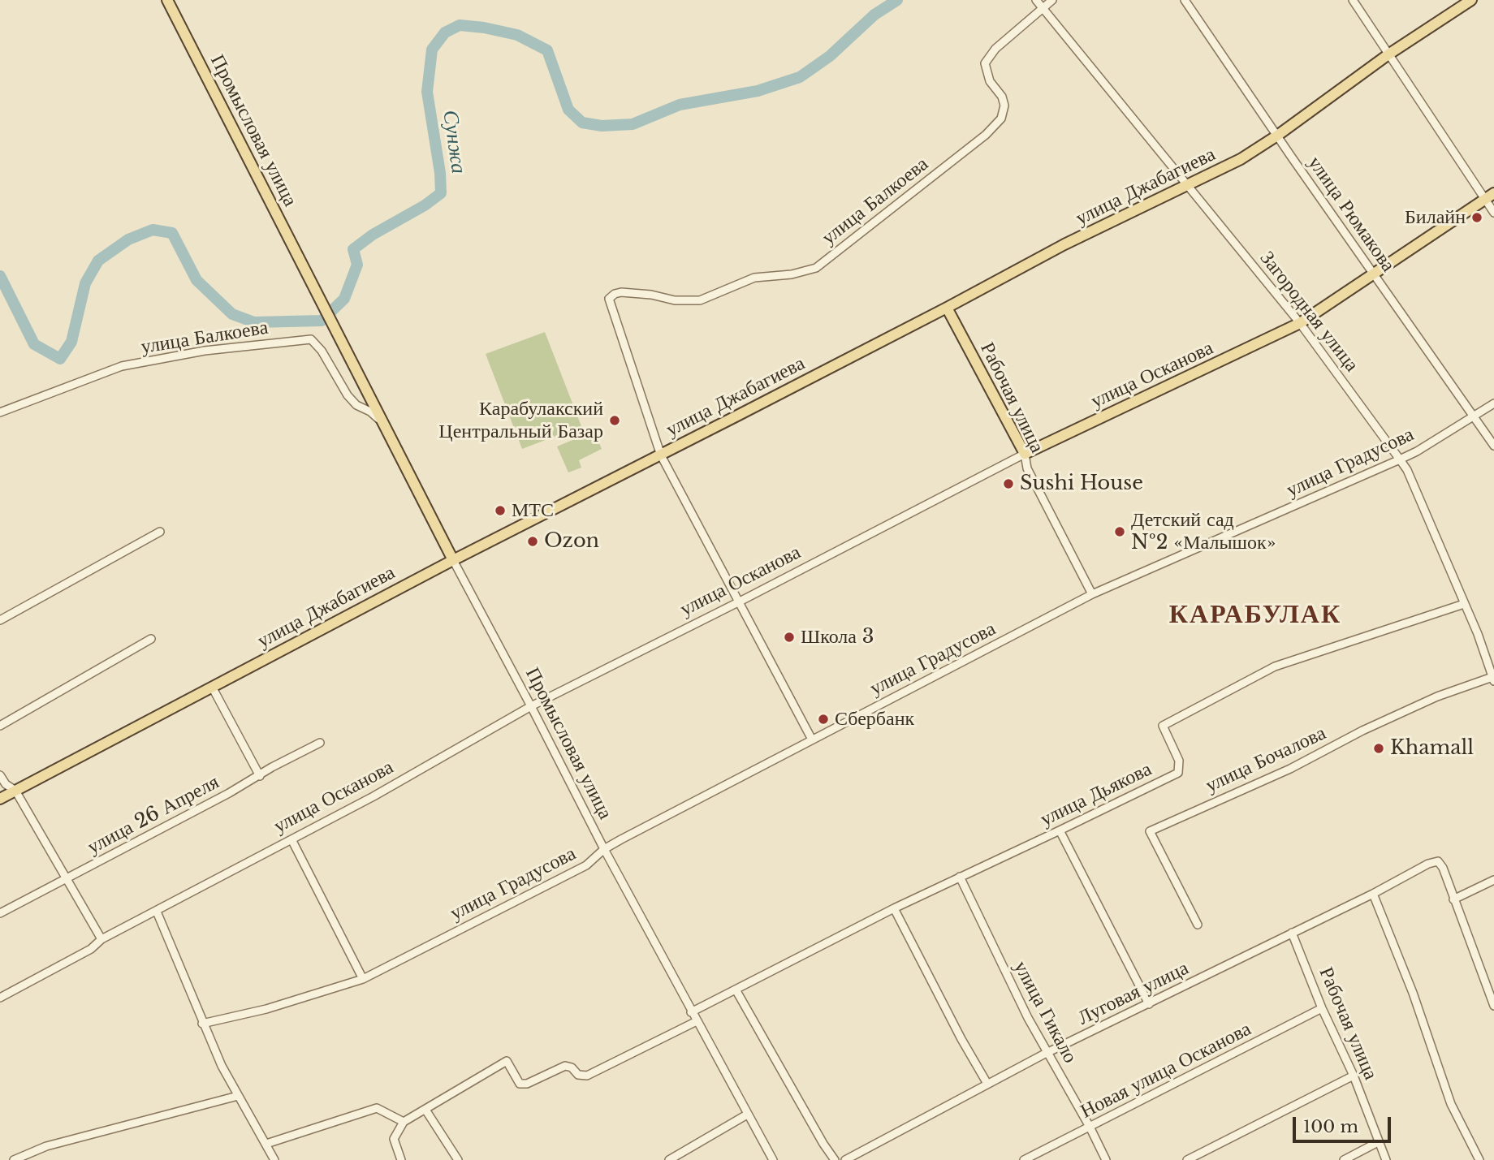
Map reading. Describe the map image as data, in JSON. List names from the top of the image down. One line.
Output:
{"streets":{"main road":["Промысловая улица","улица Джабагиева","улица Осканова","Рабочая улица"],"street":["улица Балкоева","улица Рюмакова","Загородная улица","улица Градусова","улица Бочалова","улица Дьякова","улица 26 Апреля","Луговая улица","улица Гикало","Новая улица Осканова"]},"crossings":[["Промысловая улица","улица Джабагиева"],["Промысловая улица","улица Балкоева"],["Промысловая улица","улица Осканова"],["Промысловая улица","улица Градусова"],["Промысловая улица","улица Дьякова"],["улица Джабагиева","улица Балкоева"],["улица Джабагиева","улица Рюмакова"],["улица Джабагиева","Загородная улица"],["улица Джабагиева","Рабочая улица"],["улица Балкоева","Загородная улица"],["улица Рюмакова","улица Осканова"],["улица Рюмакова","улица Градусова"],["Загородная улица","улица Осканова"],["Загородная улица","улица Градусова"],["Загородная улица","улица Бочалова"],["Загородная улица","улица Дьякова"],["улица Осканова","Рабочая улица"],["Рабочая улица","улица Градусова"],["Рабочая улица","Луговая улица"],["Рабочая улица","Новая улица Осканова"],["улица Дьякова","улица Гикало"],["Луговая улица","улица Гикало"],["улица Гикало","Новая улица Осканова"]],"districts":["КАРАБУЛАК"],"water":["Сунжа"],"places":["Билайн","Карабулакский Центральный Базар","Sushi House","МТС","Детский сад №2 «Малышок»","Ozon","Школа 3","Сбербанк","Khamall"],"scale_bar":"100 m"}
